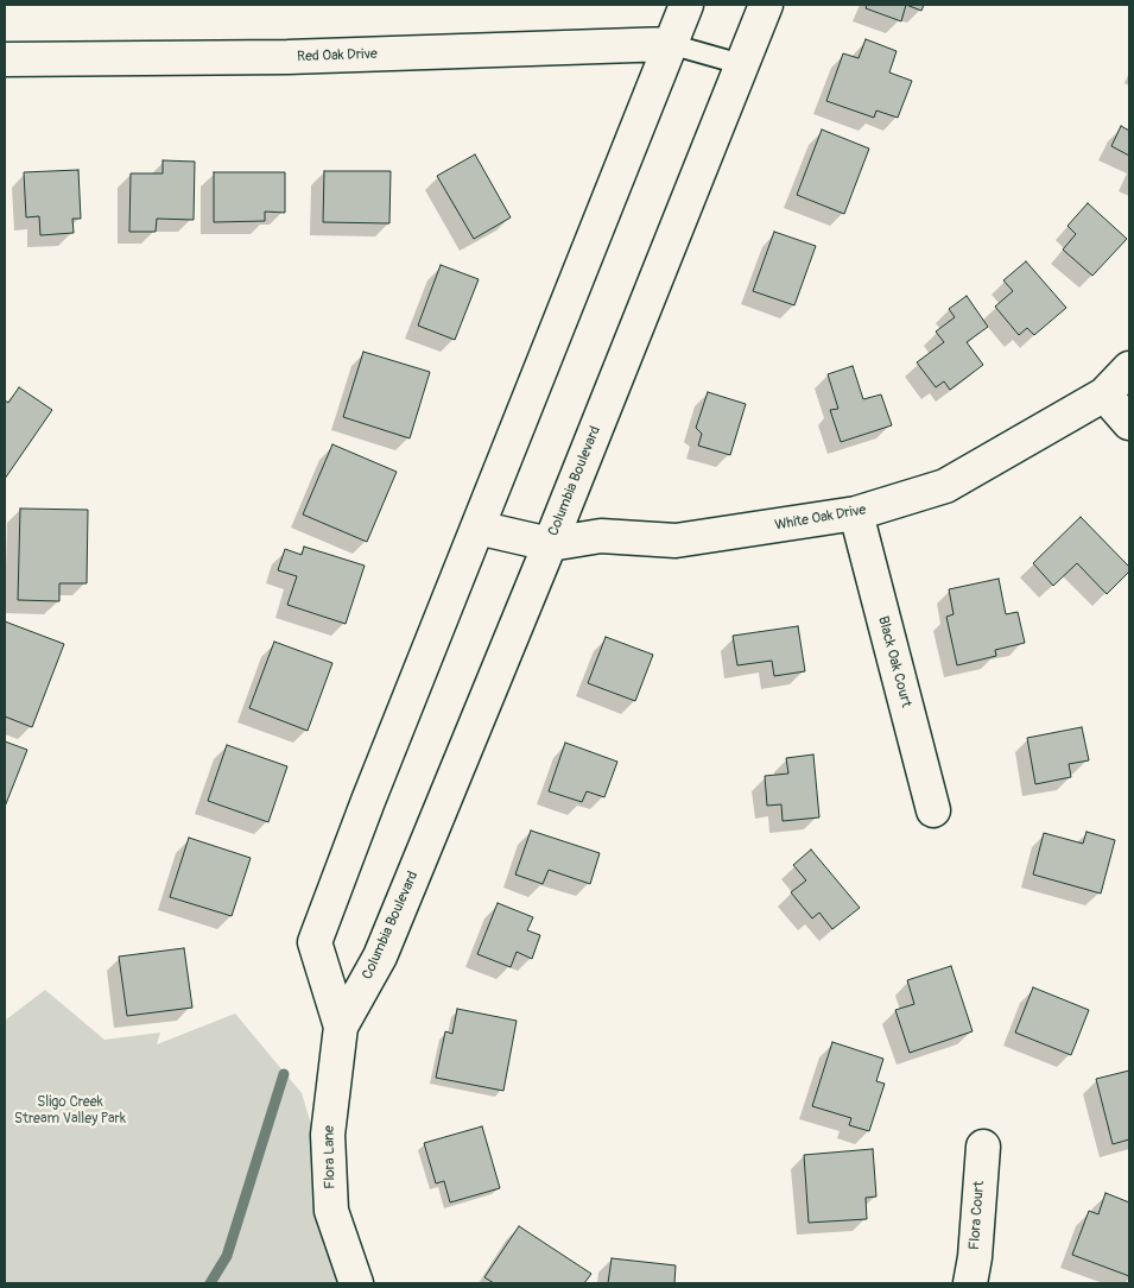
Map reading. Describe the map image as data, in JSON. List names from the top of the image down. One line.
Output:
{"streets":{"street":["Red Oak Drive","Columbia Boulevard","White Oak Drive","Black Oak Court","Flora Lane","Flora Court"]},"crossings":[["Columbia Boulevard","White Oak Drive"],["Columbia Boulevard","Flora Lane"],["White Oak Drive","Black Oak Court"]],"parks":["Sligo Creek Stream Valley Park"]}
